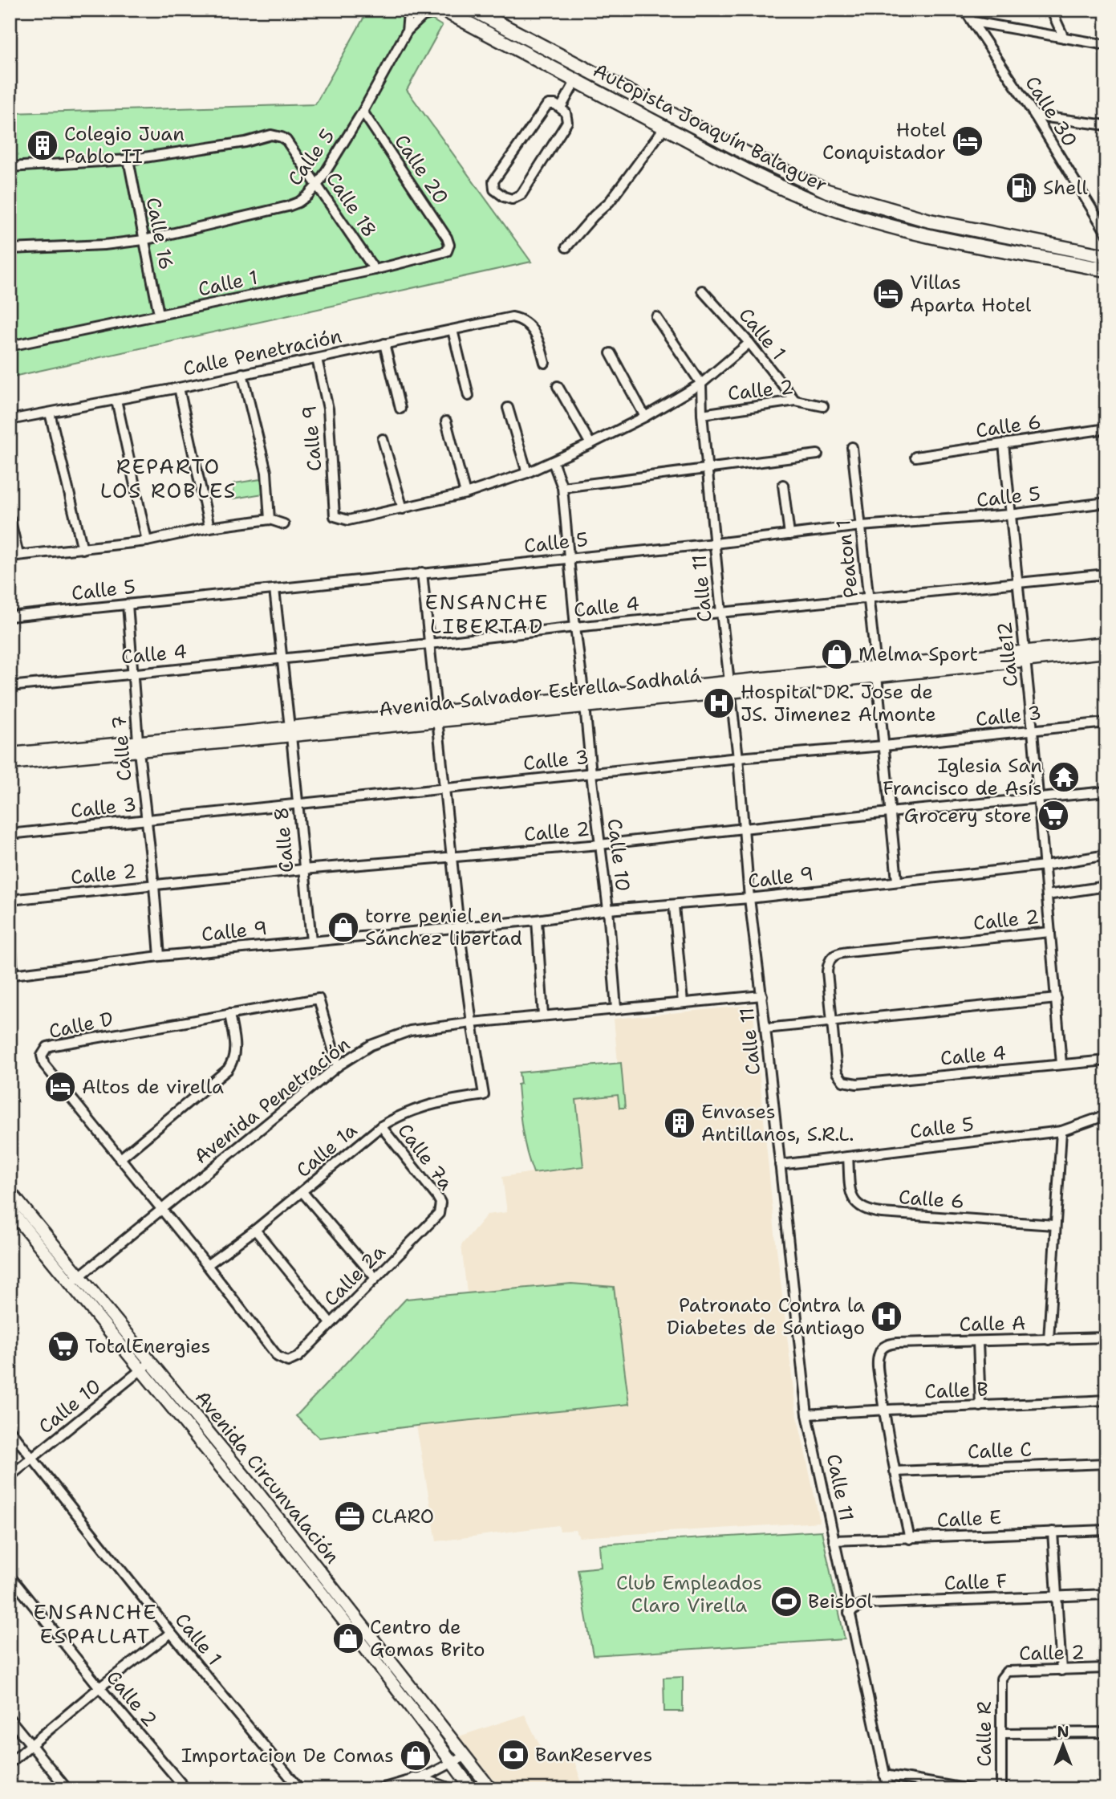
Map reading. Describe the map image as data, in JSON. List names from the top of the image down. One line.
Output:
{"streets":{"highway":["Autopista Joaquín Balaguer"],"main road":["Avenida Salvador Estrella Sadhalá","Avenida Circunvalación"],"street":["Calle 30","Calle 5","Calle 20","Calle 18","Calle 16","Calle 1","Calle Penetración","Calle 2","Calle 6","Calle 9","Peaton 1","Calle 11","Calle 4","Calle12","Calle 3","Calle 7","Calle 8","Calle 10","Calle D","Avenida Penetración","Calle 1a","Calle 7a","Calle 2a","Calle A","Calle B","Calle C","Calle E","Calle F","Calle R"]},"crossings":[["Autopista Joaquín Balaguer","Calle 5"],["Calle 5","Calle 20"],["Calle 5","Calle 18"],["Calle 5","Calle 16"],["Calle 5","Calle 6"],["Calle 5","Peaton 1"],["Calle 5","Calle 11"],["Calle 5","Calle12"],["Calle 5","Calle 7"],["Calle 5","Calle 8"],["Calle 5","Calle 10"],["Calle 20","Calle 1"],["Calle 18","Calle 16"],["Calle 18","Calle 1"],["Calle 16","Calle 1"],["Calle 1","Calle 2"],["Calle 1","Calle 10"],["Calle Penetración","Calle 9"],["Calle 2","Peaton 1"],["Calle 2","Calle 11"],["Calle 2","Calle 4"],["Calle 2","Calle12"],["Calle 2","Calle 7"],["Calle 2","Calle 8"],["Calle 2","Calle 10"],["Calle 2","Calle R"],["Calle 6","Calle12"],["Calle 9","Peaton 1"],["Calle 9","Calle 11"],["Calle 9","Calle12"],["Calle 9","Calle 7"],["Calle 9","Calle 8"],["Calle 9","Calle 10"],["Peaton 1","Calle 4"],["Peaton 1","Avenida Salvador Estrella Sadhalá"],["Peaton 1","Calle 3"],["Calle 11","Calle 4"],["Calle 11","Avenida Salvador Estrella Sadhalá"],["Calle 11","Calle 3"],["Calle 11","Avenida Penetración"],["Calle 11","Calle B"],["Calle 11","Calle E"],["Calle 11","Calle F"],["Calle 4","Calle12"],["Calle 4","Calle 7"],["Calle 4","Calle 8"],["Calle 4","Calle 10"],["Calle12","Avenida Salvador Estrella Sadhalá"],["Calle12","Calle 3"],["Avenida Salvador Estrella Sadhalá","Calle 7"],["Avenida Salvador Estrella Sadhalá","Calle 8"],["Avenida Salvador Estrella Sadhalá","Calle 10"],["Calle 3","Calle 7"],["Calle 3","Calle 8"],["Calle 3","Calle 10"],["Calle 10","Avenida Penetración"],["Calle 10","Avenida Circunvalación"],["Calle D","Avenida Penetración"],["Calle D","Calle 1a"],["Calle D","Calle 2a"],["Avenida Penetración","Calle 1a"],["Avenida Penetración","Avenida Circunvalación"],["Calle 1a","Calle 7a"],["Calle 7a","Calle 2a"],["Calle A","Calle B"]],"districts":["REPARTO LOS ROBLES","ENSANCHE LIBERTAD","ENSANCHE ESPALLAT"],"parks":["Club Empleados Claro Virella"],"places":{"hotel":["Hotel Conquistador","Villas Aparta Hotel","Altos de virella"],"building":["Colegio Juan Pablo II","Envases Antillanos, S.R.L."],"fuel station":["Shell"],"shop":["Melma Sport","torre peniel en Sánchez libertad","Centro de Gomas Brito","Importacion De Comas"],"hospital":["Hospital DR. Jose de JS. Jimenez Almonte","Patronato Contra la Diabetes de Santiago"],"temple":["Iglesia San Francisco de Asís"],"supermarket":["Grocery store","TotalEnergies"],"office":["CLARO"],"sports":["Beisbol"],"bank":["BanReserves"]},"north":"top"}
